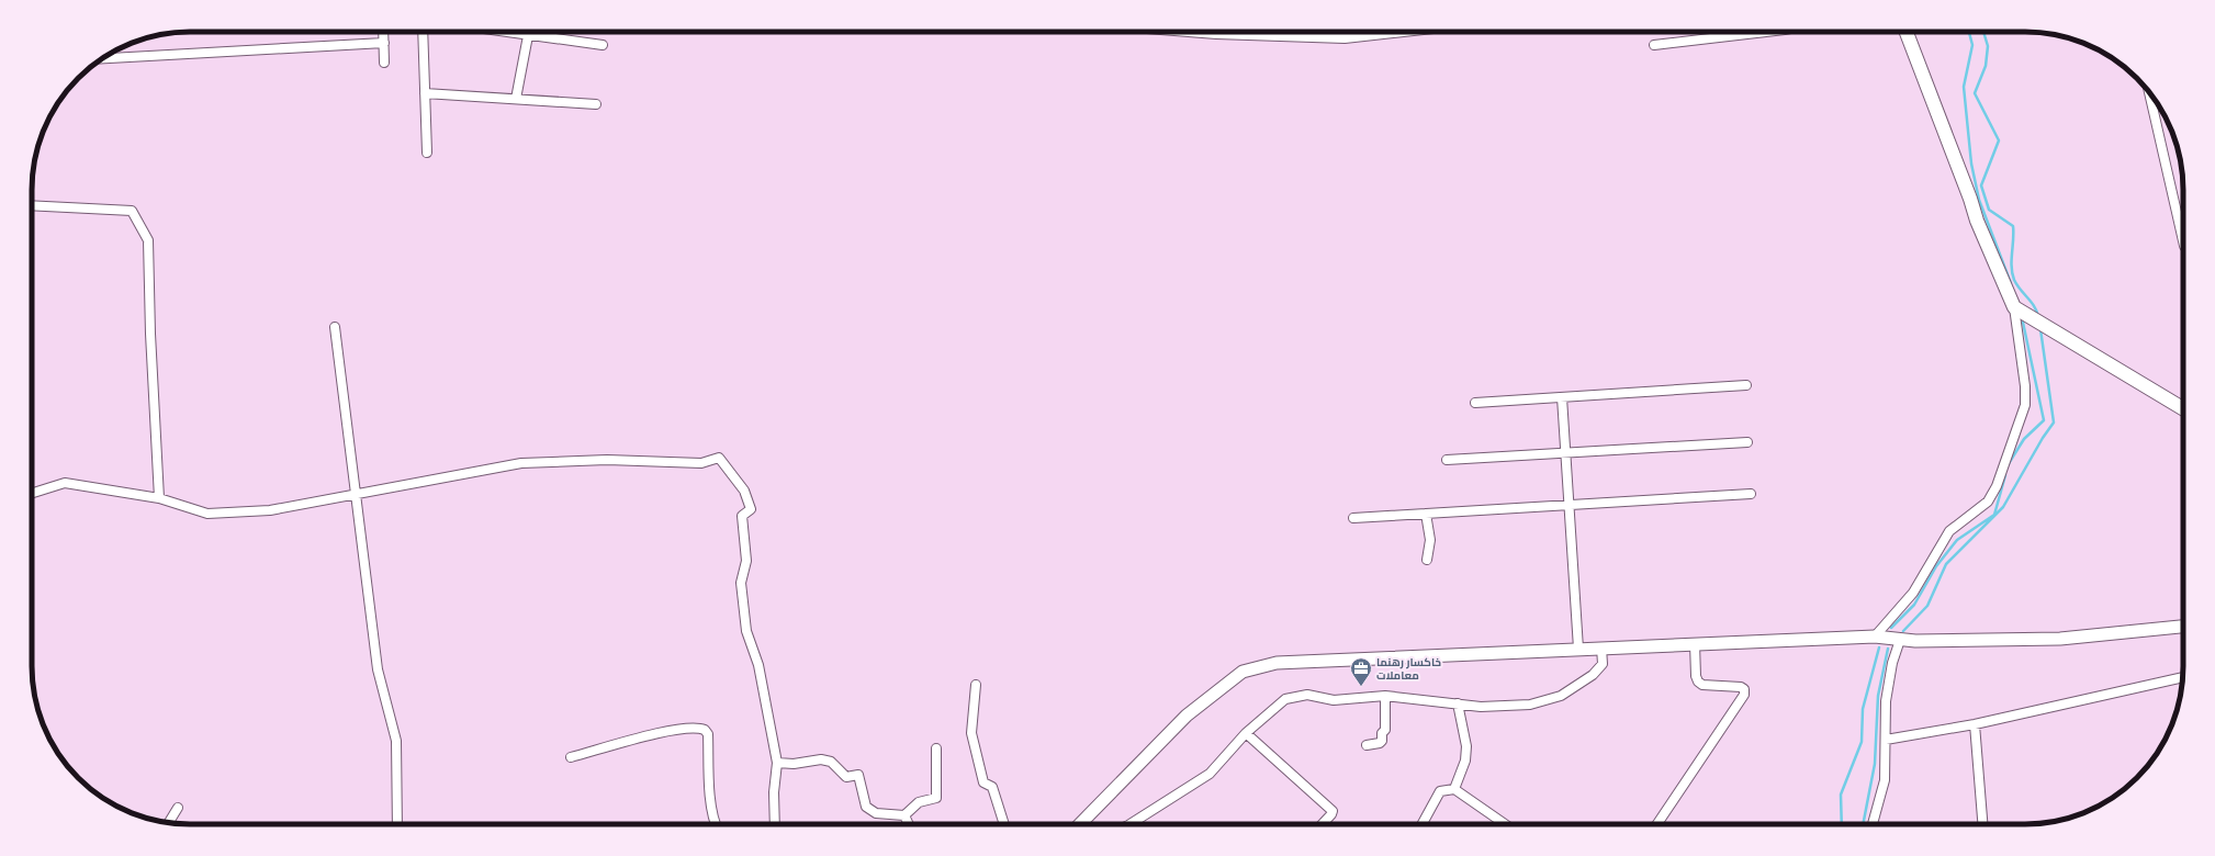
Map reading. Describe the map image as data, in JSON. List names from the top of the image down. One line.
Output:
{"places":{"office":["خاکسار رهنما معاملات"]}}
